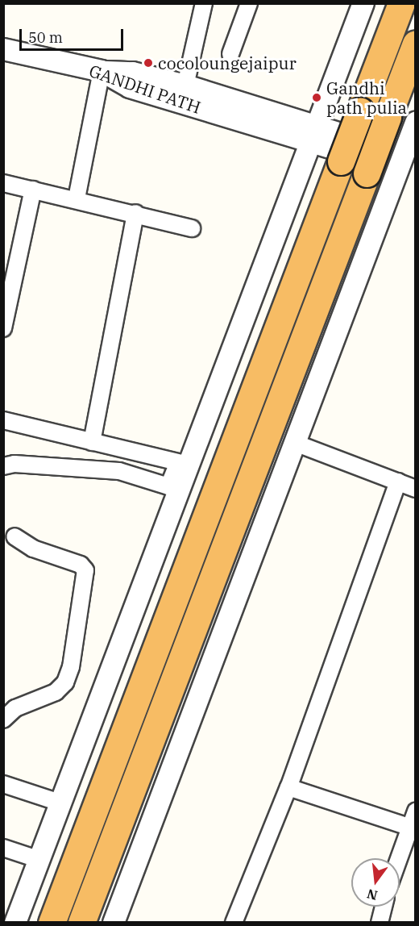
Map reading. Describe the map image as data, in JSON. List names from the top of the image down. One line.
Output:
{"streets":{"street":["GANDHI PATH"]},"places":["cocoloungejaipur","Gandhi path pulia"],"scale_bar":"50 m","north":"bottom"}
